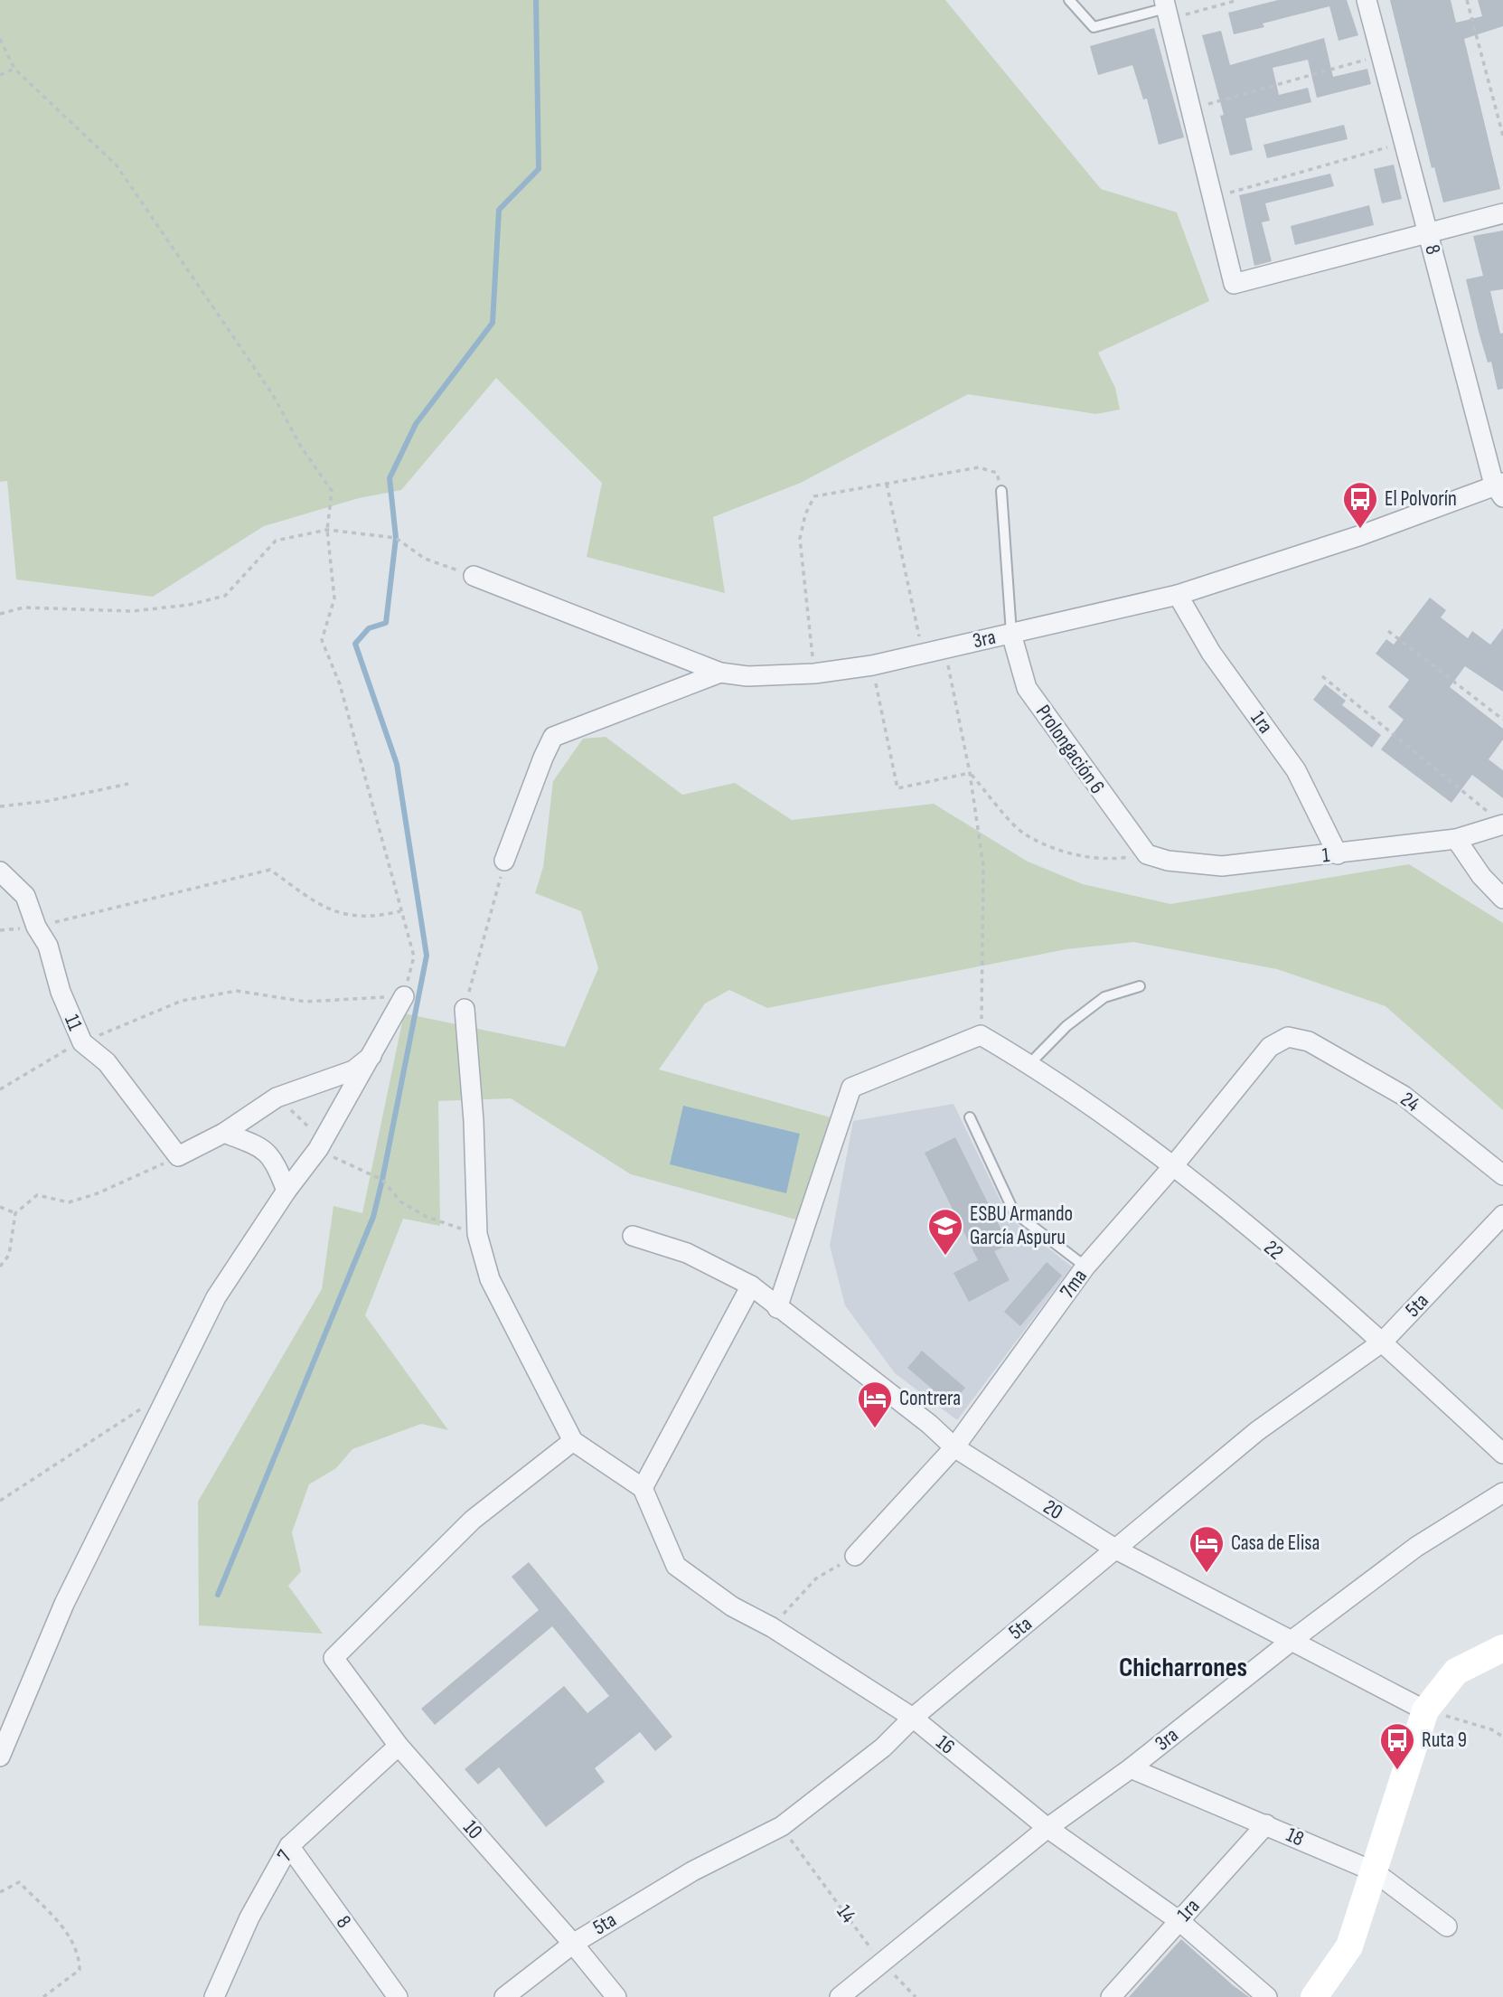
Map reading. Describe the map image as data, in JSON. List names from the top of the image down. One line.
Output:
{"streets":{"street":["8","3ra","1ra","Prolongación 6","1","11","24","22","7ma","5ta","20","16","10","18","7"],"path":["14"]},"crossings":[["8","3ra"],["8","7"],["3ra","1ra"],["3ra","Prolongación 6"],["3ra","20"],["3ra","16"],["3ra","18"],["3ra","14"],["1ra","1"],["1ra","16"],["1ra","18"],["Prolongación 6","1"],["24","7ma"],["22","7ma"],["22","5ta"],["7ma","20"],["5ta","20"],["5ta","16"],["5ta","10"],["5ta","14"],["10","7"]],"districts":["Chicharrones"],"places":{"bus stop":["El Polvorín","Ruta 9"],"school or university":["ESBU Armando García Aspuru"],"hotel":["Contrera","Casa de Elisa"]}}
